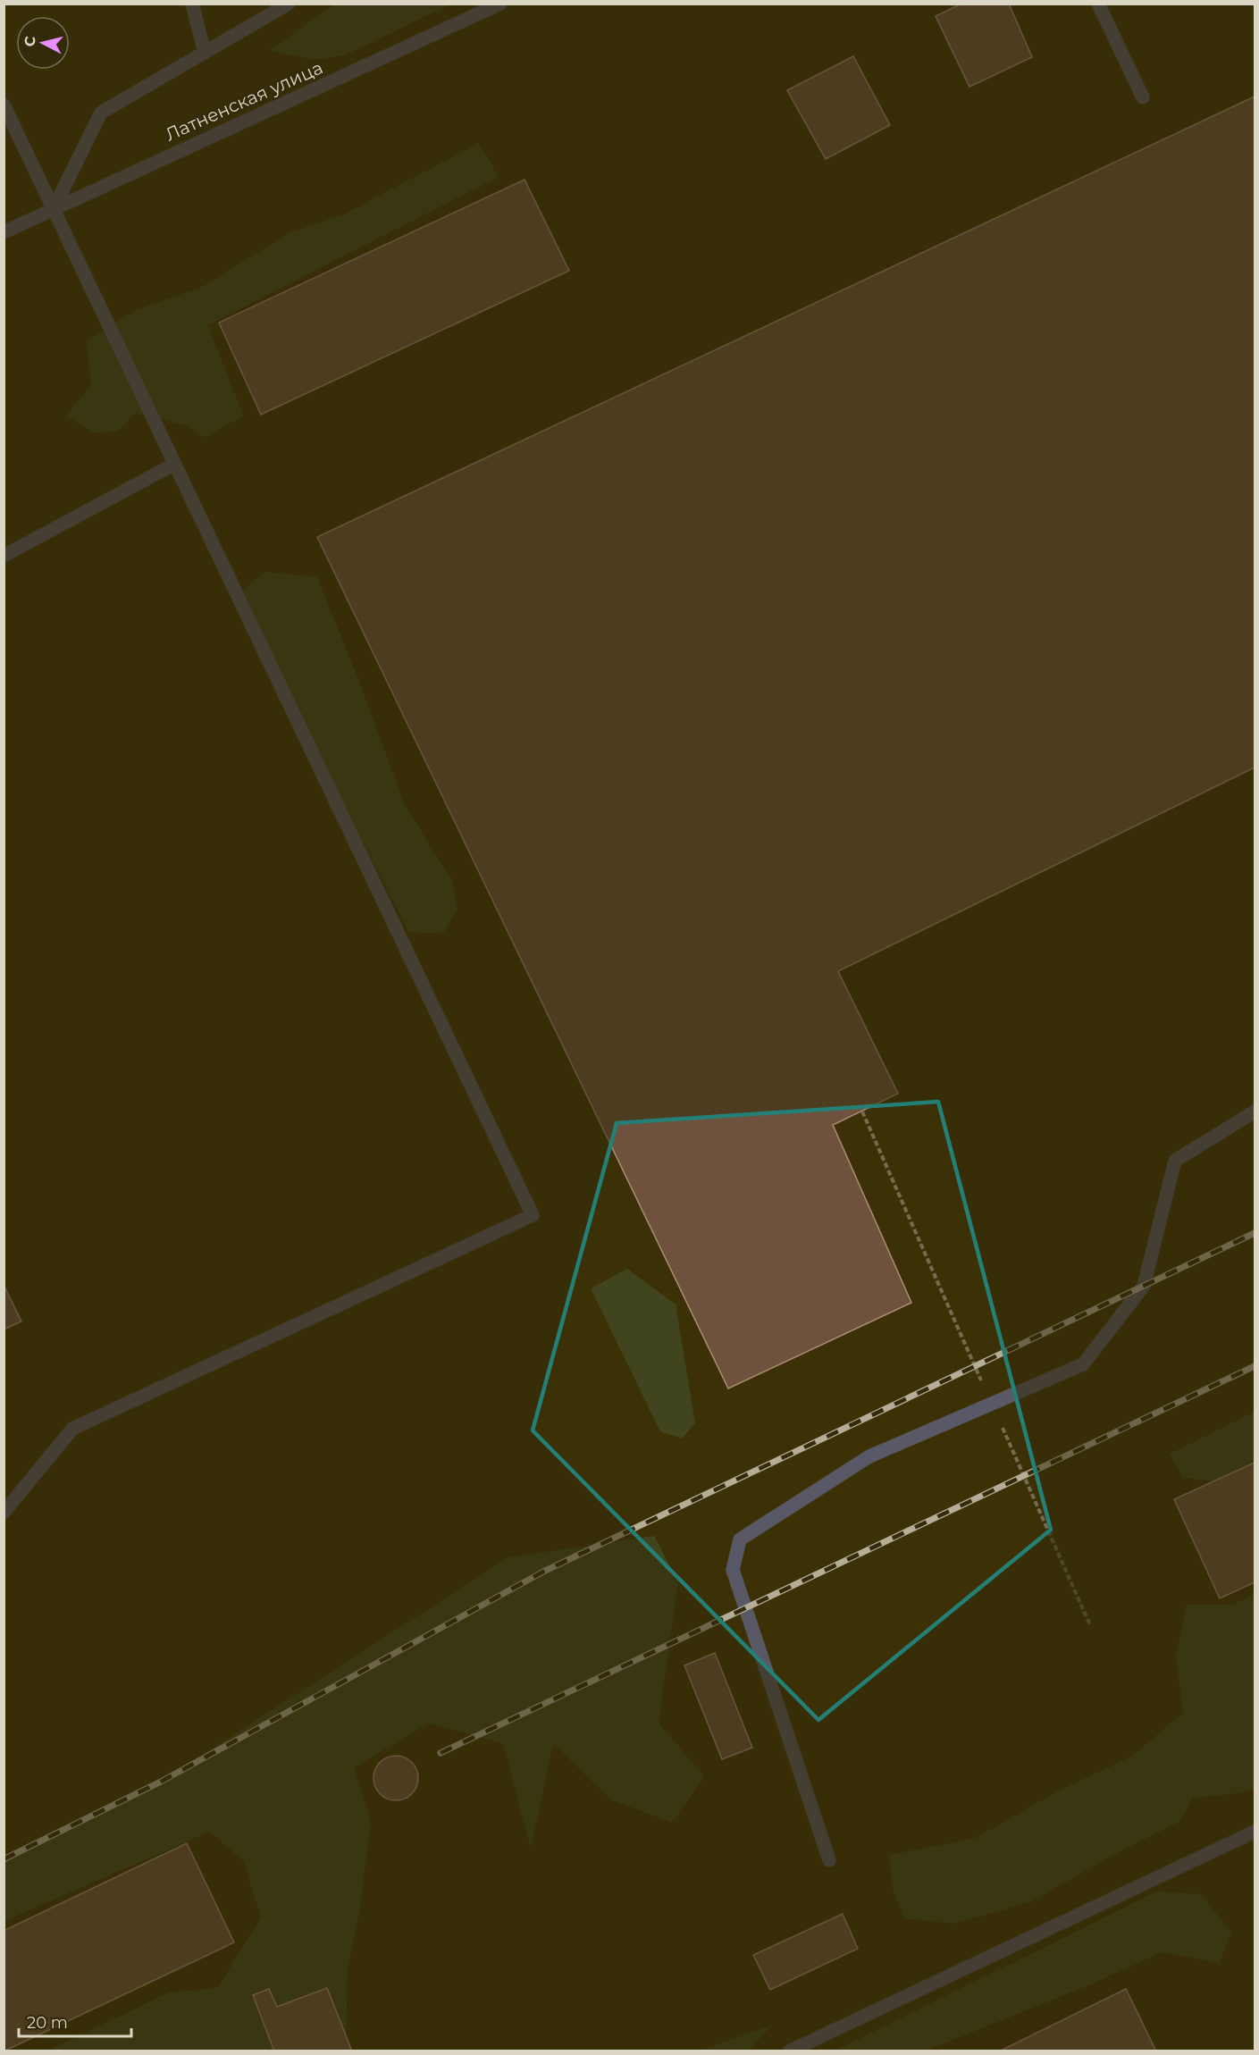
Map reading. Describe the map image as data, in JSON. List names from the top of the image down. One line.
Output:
{"streets":{"street":["Латненская улица"]},"scale_bar":"20 m","north":"left"}
